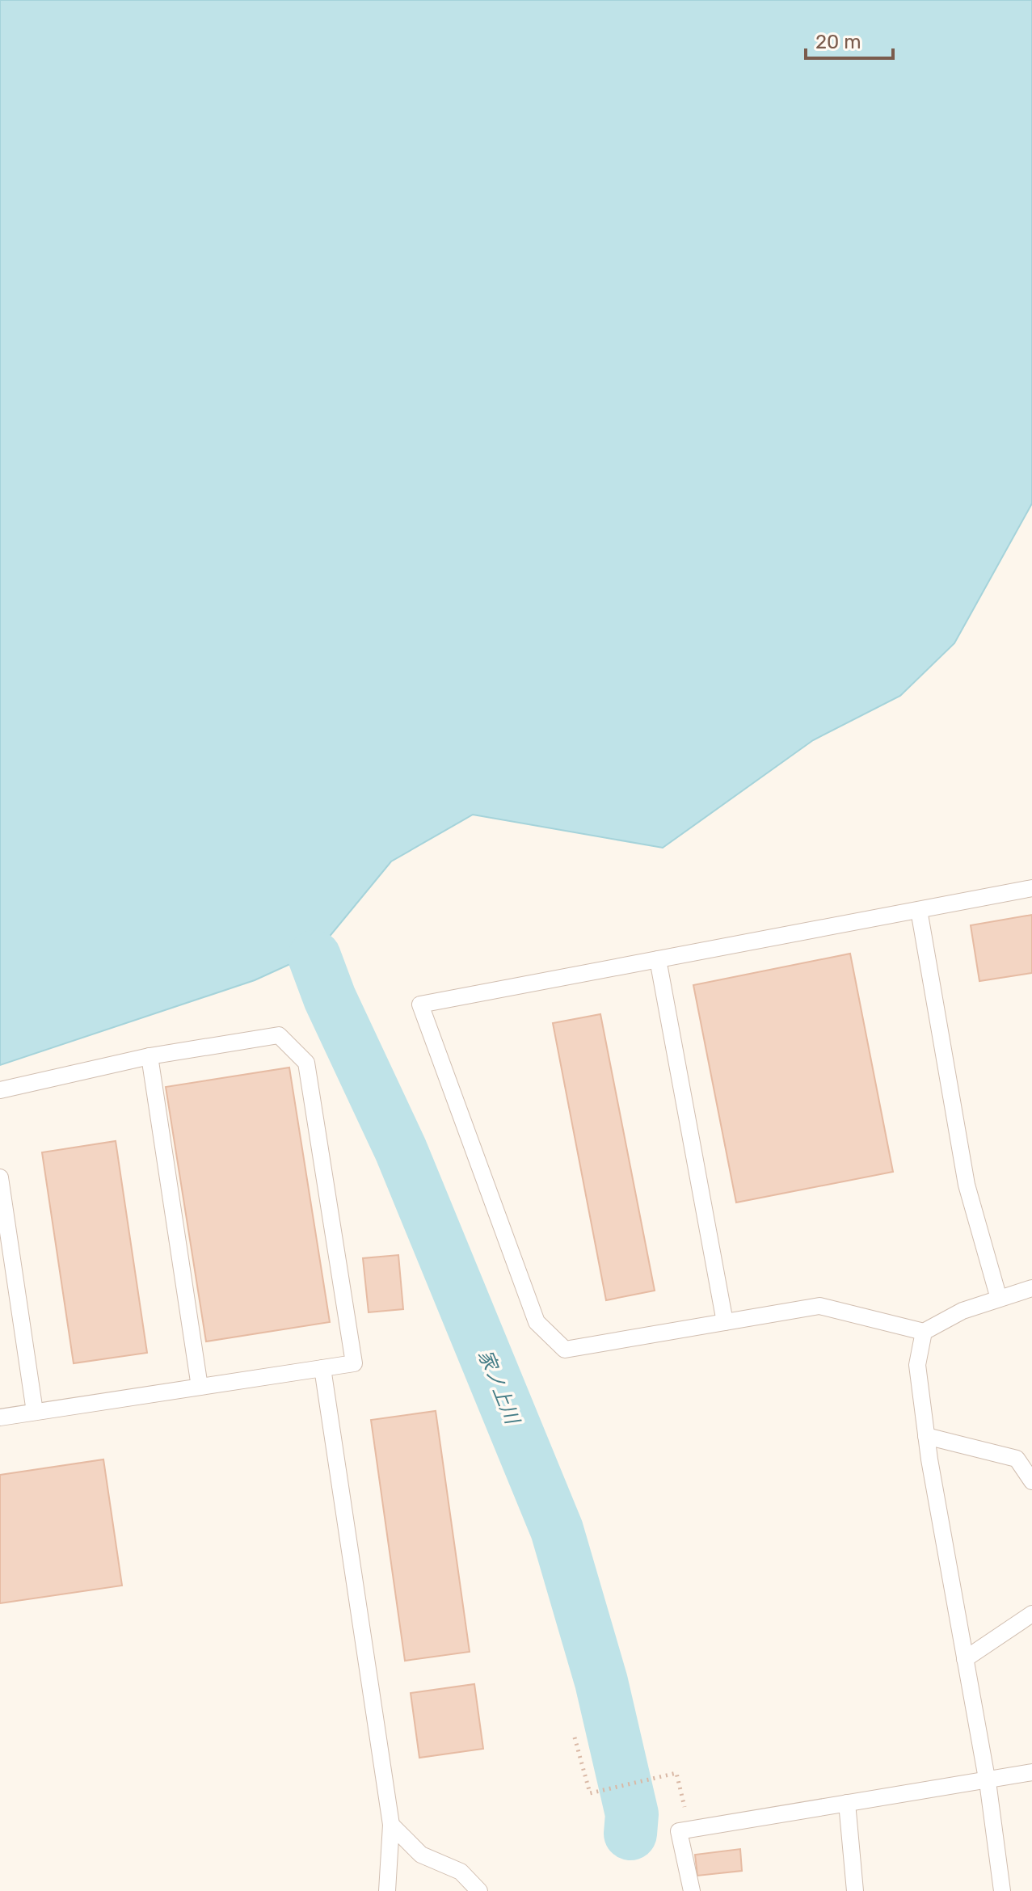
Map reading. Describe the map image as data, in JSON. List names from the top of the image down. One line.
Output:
{"water":["家ノ上川"],"scale_bar":"20 m"}
